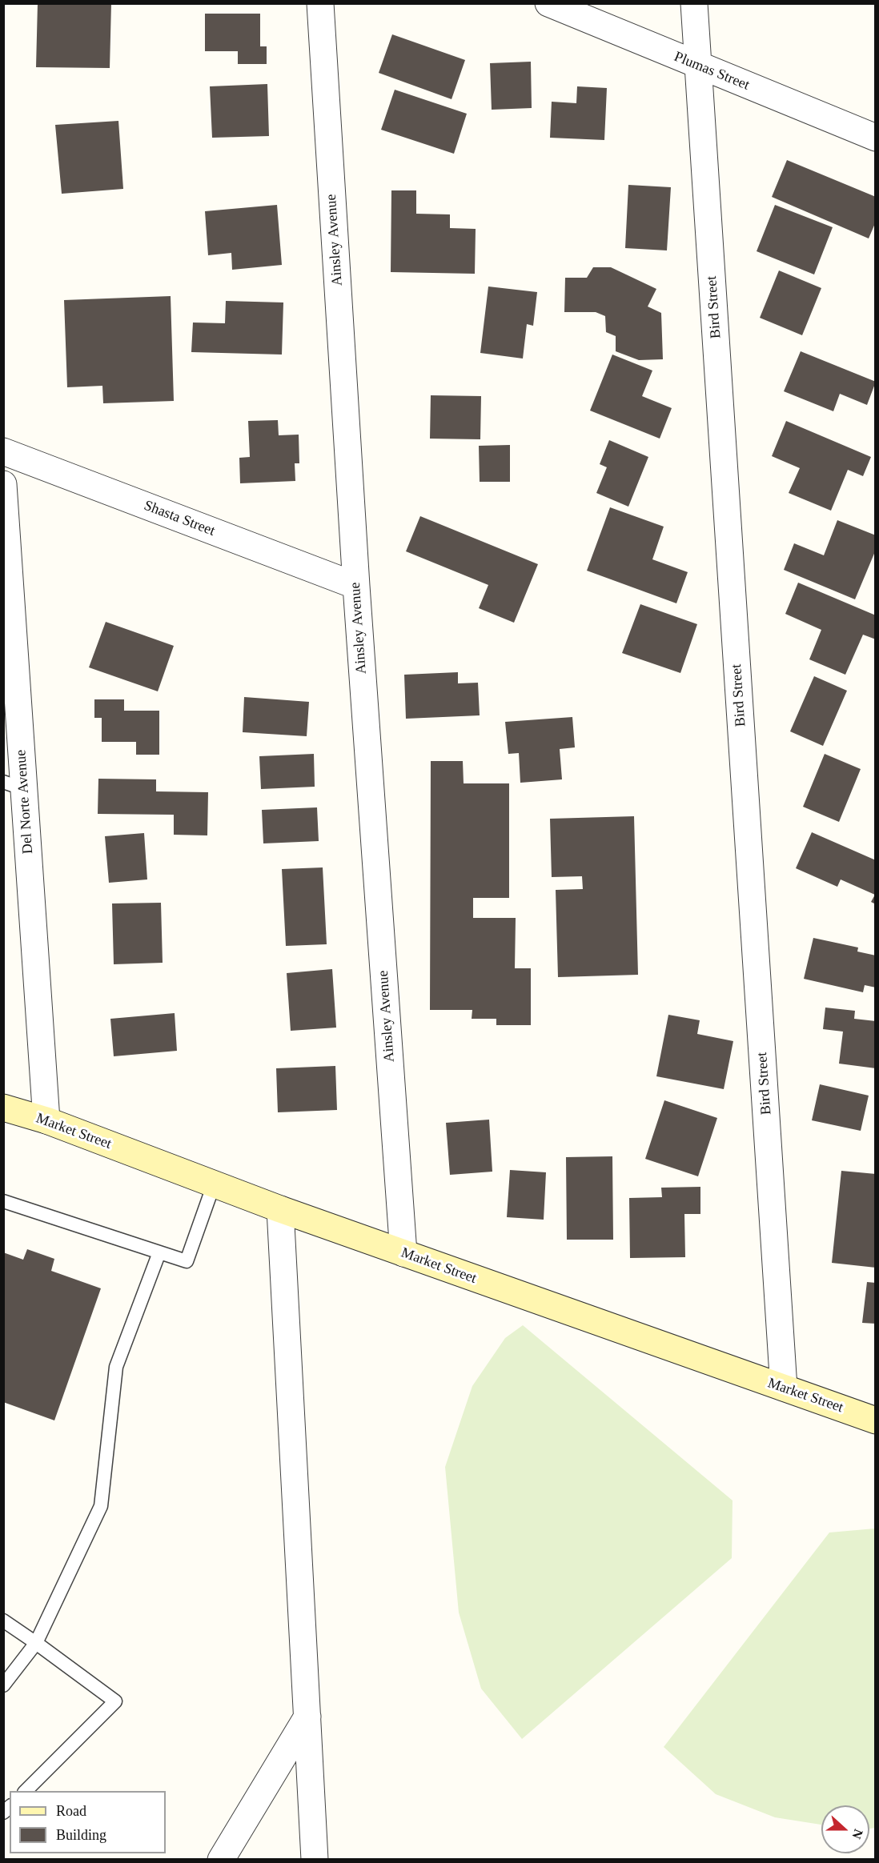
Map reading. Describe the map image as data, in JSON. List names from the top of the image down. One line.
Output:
{"streets":{"main road":["Market Street"],"street":["Plumas Street","Ainsley Avenue","Bird Street","Shasta Street","Del Norte Avenue"]},"crossings":[["Plumas Street","Bird Street"],["Ainsley Avenue","Shasta Street"],["Ainsley Avenue","Market Street"],["Bird Street","Market Street"],["Del Norte Avenue","Market Street"]],"legend":["Road","Building"],"north":"right"}
